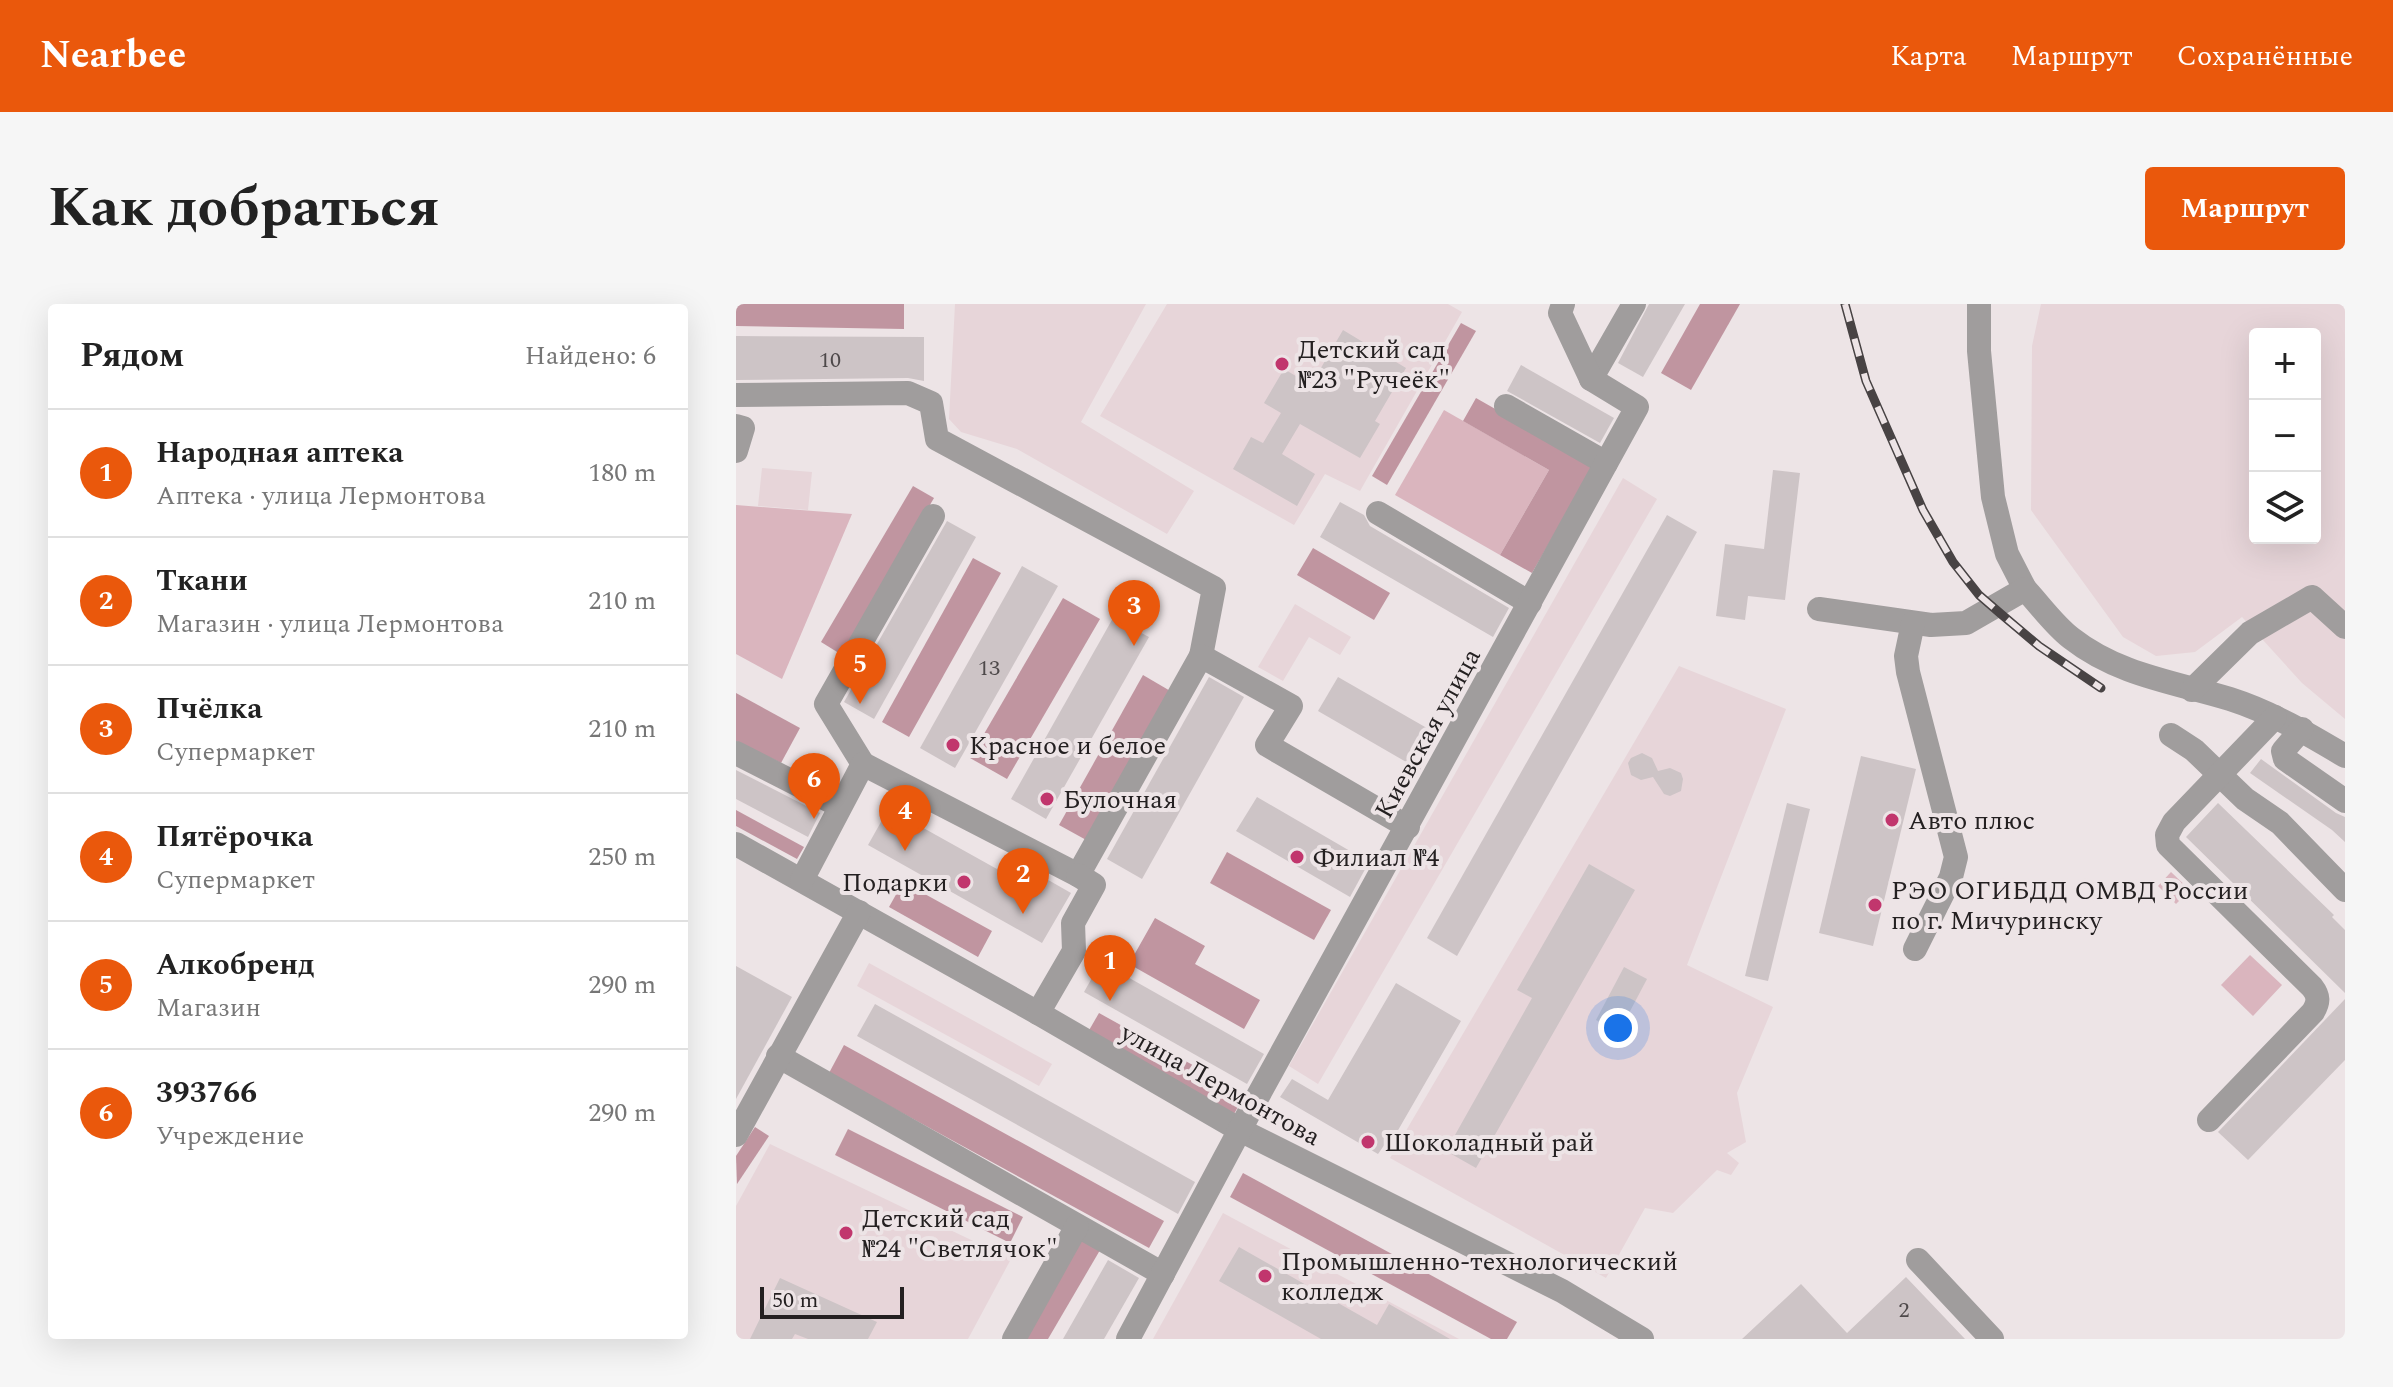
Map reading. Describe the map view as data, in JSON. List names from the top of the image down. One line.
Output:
{"streets":{"street":["Киевская улица","улица Лермонтова"]},"crossings":[["Киевская улица","улица Лермонтова"]],"places":["Детский сад №23 \"Ручеёк\"","Красное и белое","Булочная","Авто плюс","Филиал №4","Подарки","РЭО ОГИБДД ОМВД России по г. Мичуринску","Шоколадный рай","Детский сад №24 \"Светлячок\"","Промышленно-технологический колледж"],"house_numbers":["10","13","2"],"scale_bar":"50 m","page":{"header":"Nearbee","nav":["Карта","Маршрут","Сохранённые"],"title":"Как добраться","buttons":"Маршрут","heading":["Рядом","Найдено: 6"],"map_buttons":["+","−"],"list":[{"mark":"1","name":"Народная аптека","note":"Аптека · улица Лермонтова","value":"180 m"},{"mark":"2","name":"Ткани","note":"Магазин · улица Лермонтова","value":"210 m"},{"mark":"3","name":"Пчёлка","note":"Супермаркет","value":"210 m"},{"mark":"4","name":"Пятёрочка","note":"Супермаркет","value":"250 m"},{"mark":"5","name":"Алкобренд","note":"Магазин","value":"290 m"},{"mark":"6","name":"393766","note":"Учреждение","value":"290 m"}],"pins":["3","5","6","4","2","1"],"scale":"50 m"}}
